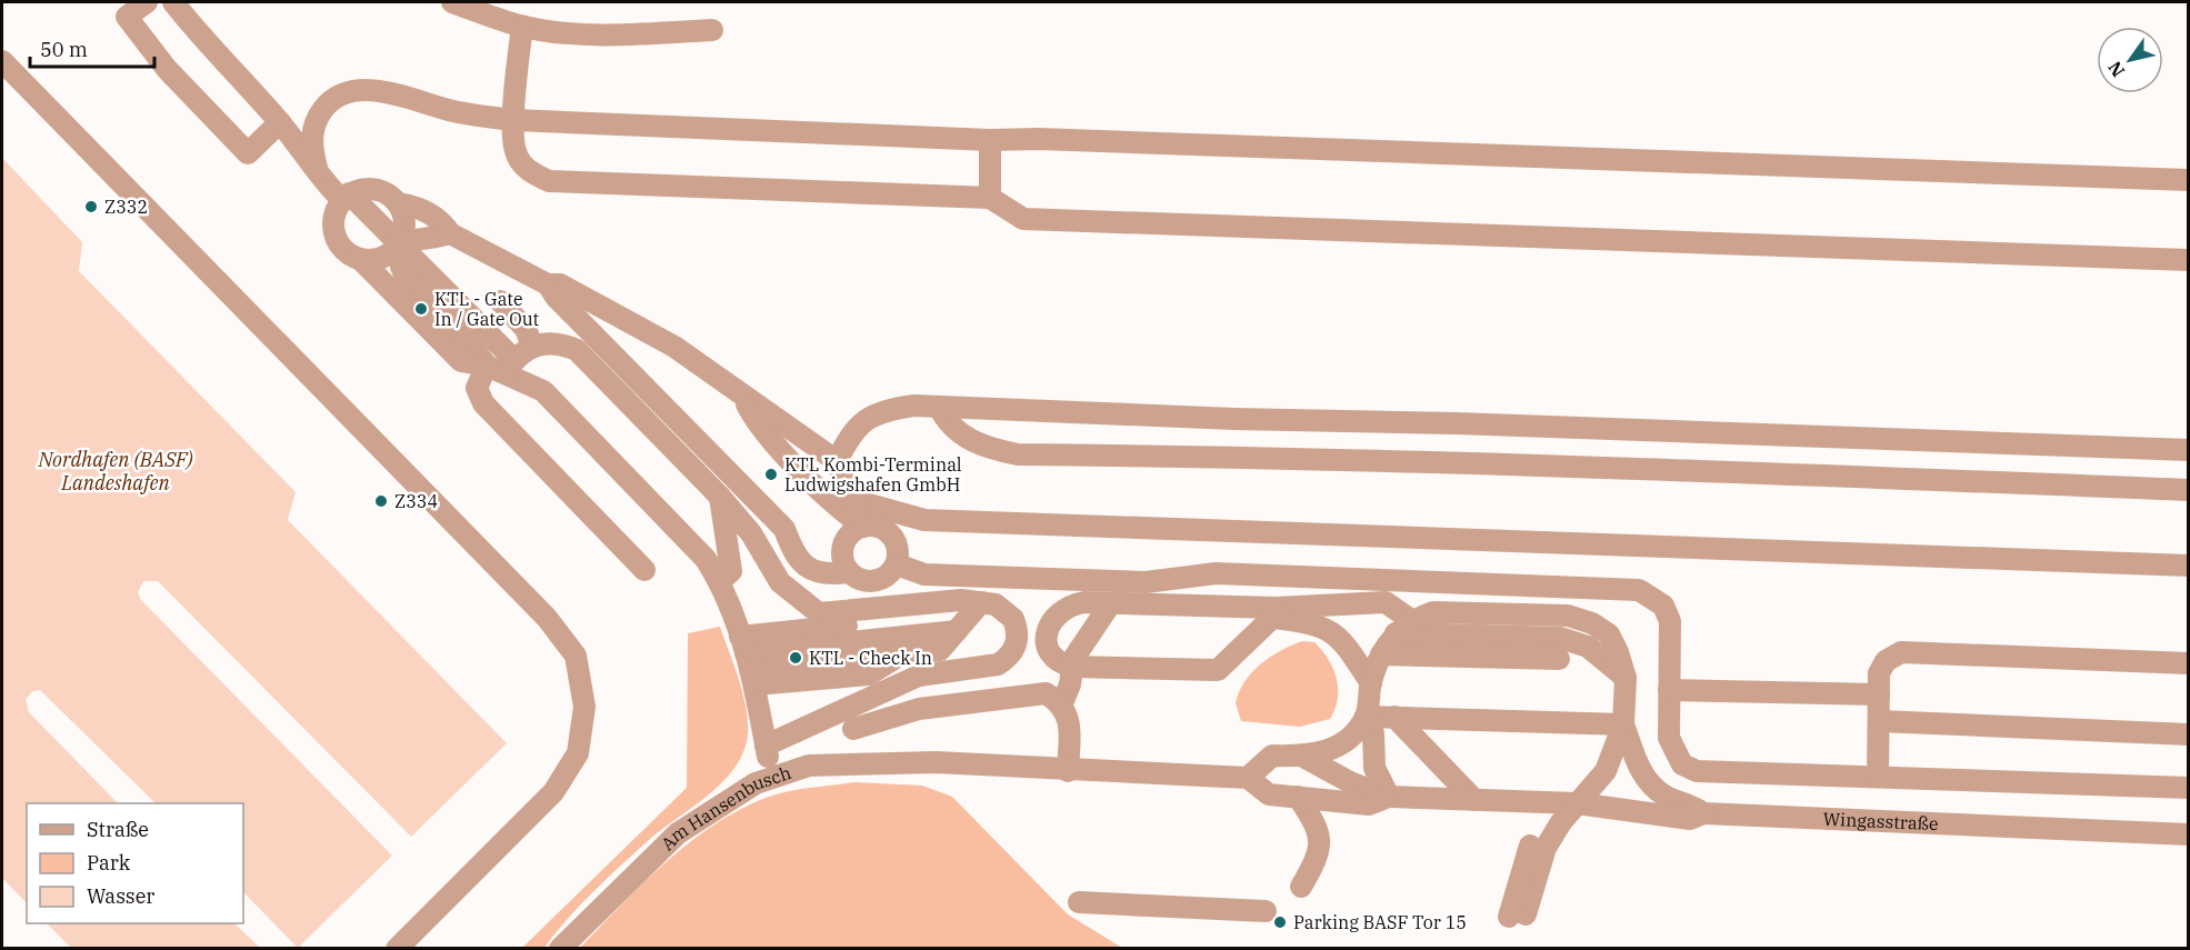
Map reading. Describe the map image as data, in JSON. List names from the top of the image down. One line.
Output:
{"streets":{"street":["Am Hansenbusch","Wingasstraße"]},"water":["Nordhafen (BASF) Landeshafen"],"places":["Z332","KTL - Gate In / Gate Out","KTL Kombi-Terminal Ludwigshafen GmbH","Z334","KTL - Check In","Parking BASF Tor 15"],"legend":["Straße","Park","Wasser"],"scale_bar":"50 m","north":"bottom left"}
